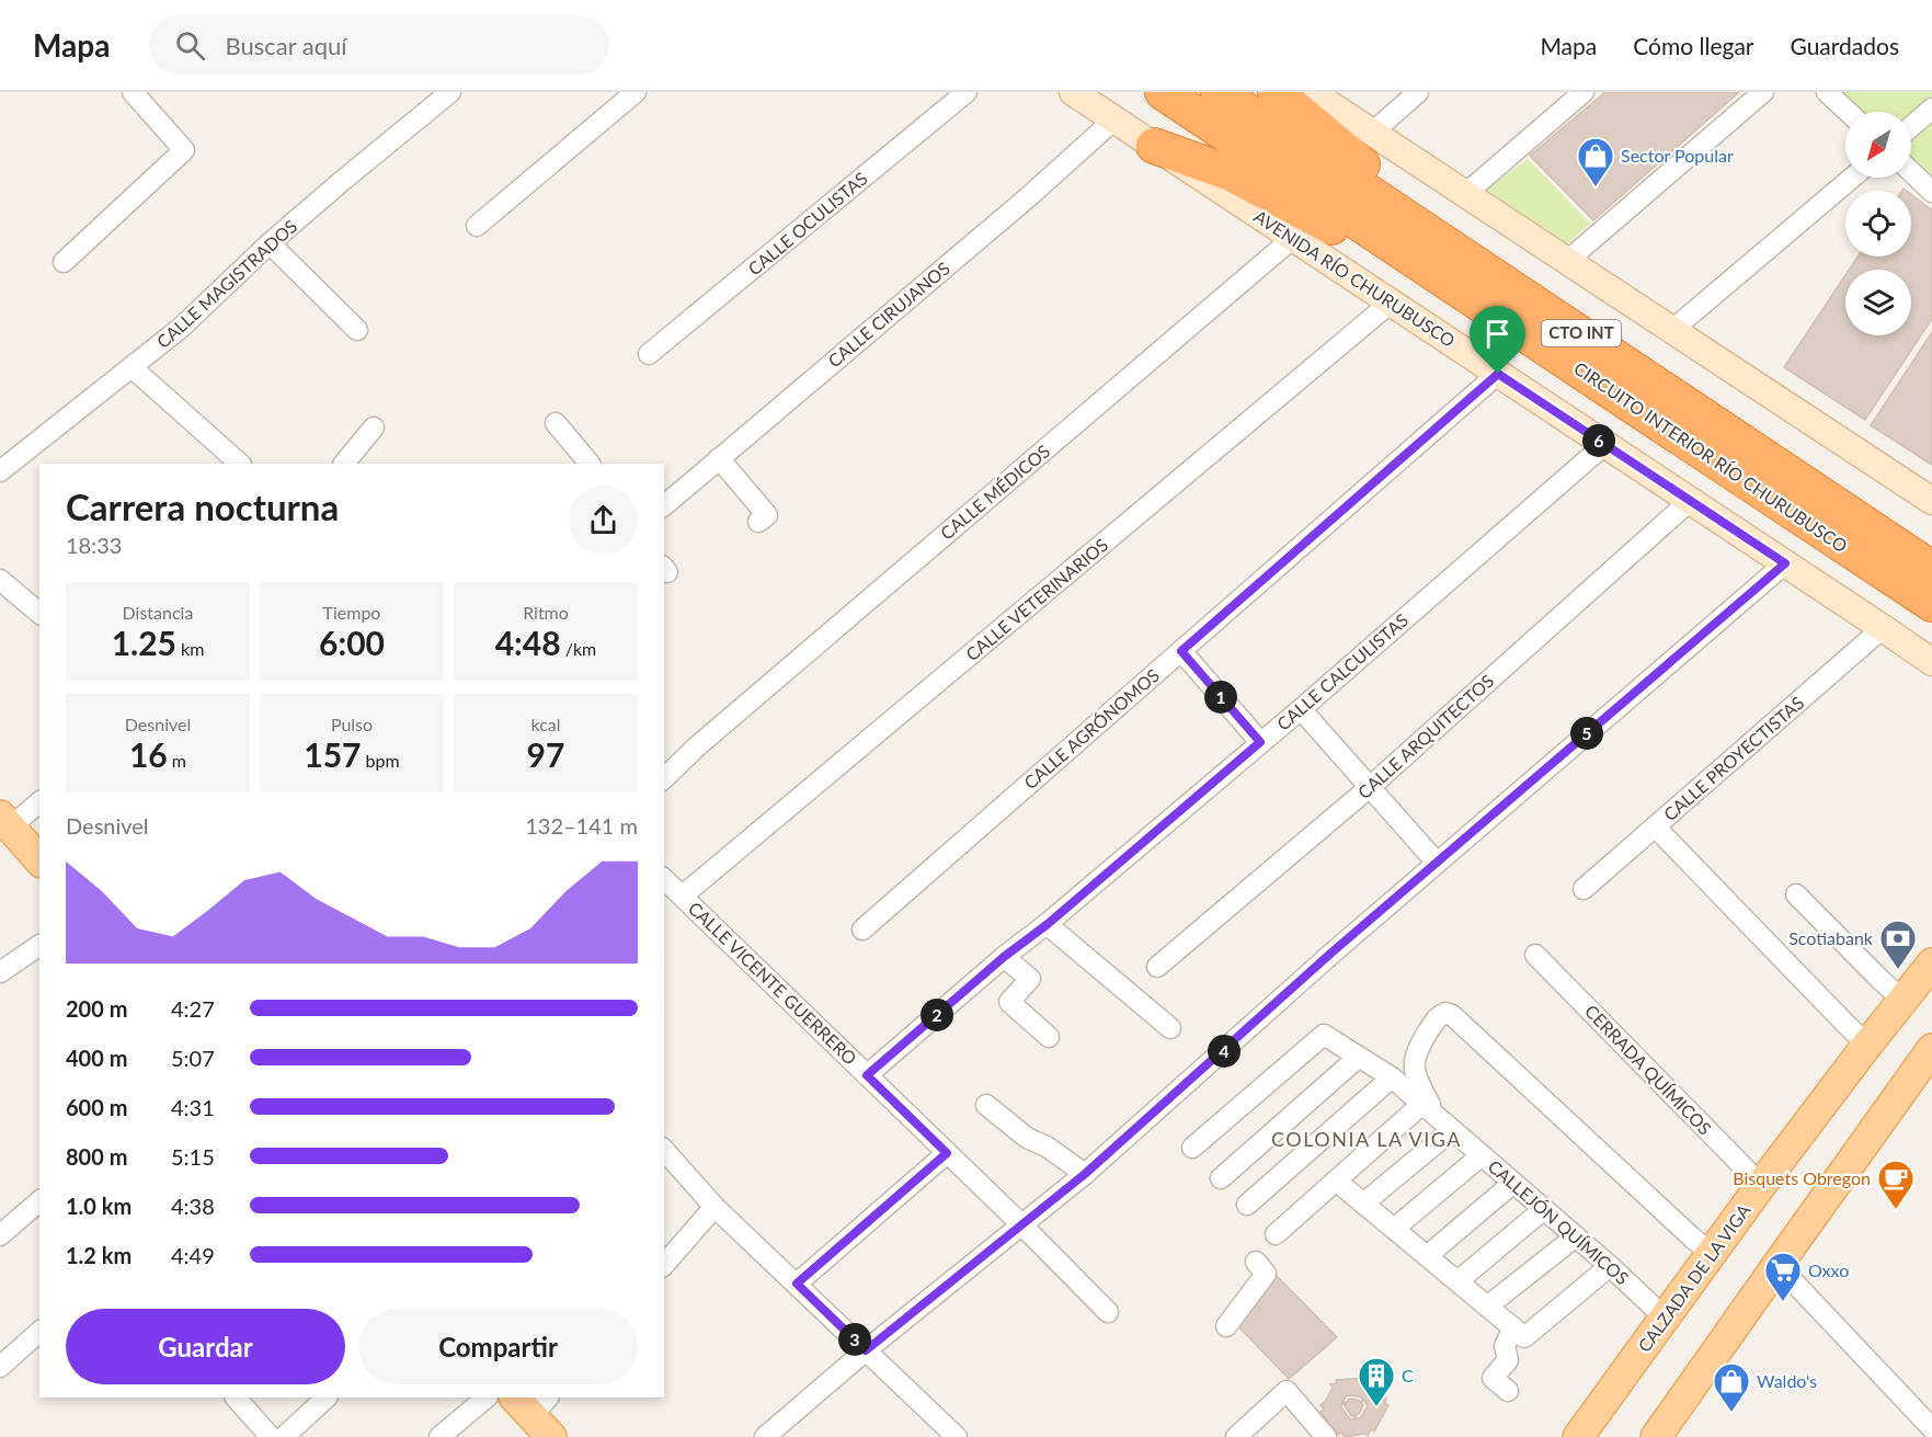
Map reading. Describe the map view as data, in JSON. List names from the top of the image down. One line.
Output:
{"streets":{"highway":["CTO INT","CIRCUITO INTERIOR RÍO CHURUBUSCO"],"main road":["AVENIDA RÍO CHURUBUSCO","CALZADA DE LA VIGA"],"street":["CALLE OCULISTAS","CALLE MAGISTRADOS","CALLE CIRUJANOS","CALLE MÉDICOS","CALLE VETERINARIOS","CALLE CALCULISTAS","CALLE AGRÓNOMOS","CALLE ARQUITECTOS","CALLE PROYECTISTAS","CALLE VICENTE GUERRERO","CERRADA QUÍMICOS","CALLEJÓN QUÍMICOS"]},"crossings":[["AVENIDA RÍO CHURUBUSCO","CALLE CIRUJANOS"],["AVENIDA RÍO CHURUBUSCO","CALLE MÉDICOS"],["AVENIDA RÍO CHURUBUSCO","CALLE VETERINARIOS"],["AVENIDA RÍO CHURUBUSCO","CALLE CALCULISTAS"],["AVENIDA RÍO CHURUBUSCO","CALLE AGRÓNOMOS"],["AVENIDA RÍO CHURUBUSCO","CALLE ARQUITECTOS"],["AVENIDA RÍO CHURUBUSCO","CALLE PROYECTISTAS"],["CALLE VETERINARIOS","CALLE VICENTE GUERRERO"],["CALLE CALCULISTAS","CALLE VICENTE GUERRERO"],["CERRADA QUÍMICOS","CALZADA DE LA VIGA"],["CALLEJÓN QUÍMICOS","CALZADA DE LA VIGA"]],"districts":["COLONIA LA VIGA"],"places":{"shop":["Sector Popular","Waldo's"],"bank":["Scotiabank"],"cafe":["Bisquets Obregon"],"supermarket":["Oxxo"],"building":["C"]},"north":"bottom left","page":{"header":"Mapa","search":"Buscar aquí","nav":["Mapa","Cómo llegar","Guardados"],"pins":["6","1","5","2","4","3"],"heading":["Carrera nocturna","18:33"],"stats":[["Distancia","1.25 km"],["Tiempo","6:00"],["Ritmo","4:48 /km"],["Desnivel","16 m"],["Pulso","157 bpm"],["kcal","97"]],"chart":["Desnivel","132–141 m"],"list":[{"name":"200 m","note":"4:27"},{"name":"400 m","note":"5:07"},{"name":"600 m","note":"4:31"},{"name":"800 m","note":"5:15"},{"name":"1.0 km","note":"4:38"},{"name":"1.2 km","note":"4:49"}],"buttons":["Guardar","Compartir"]}}
